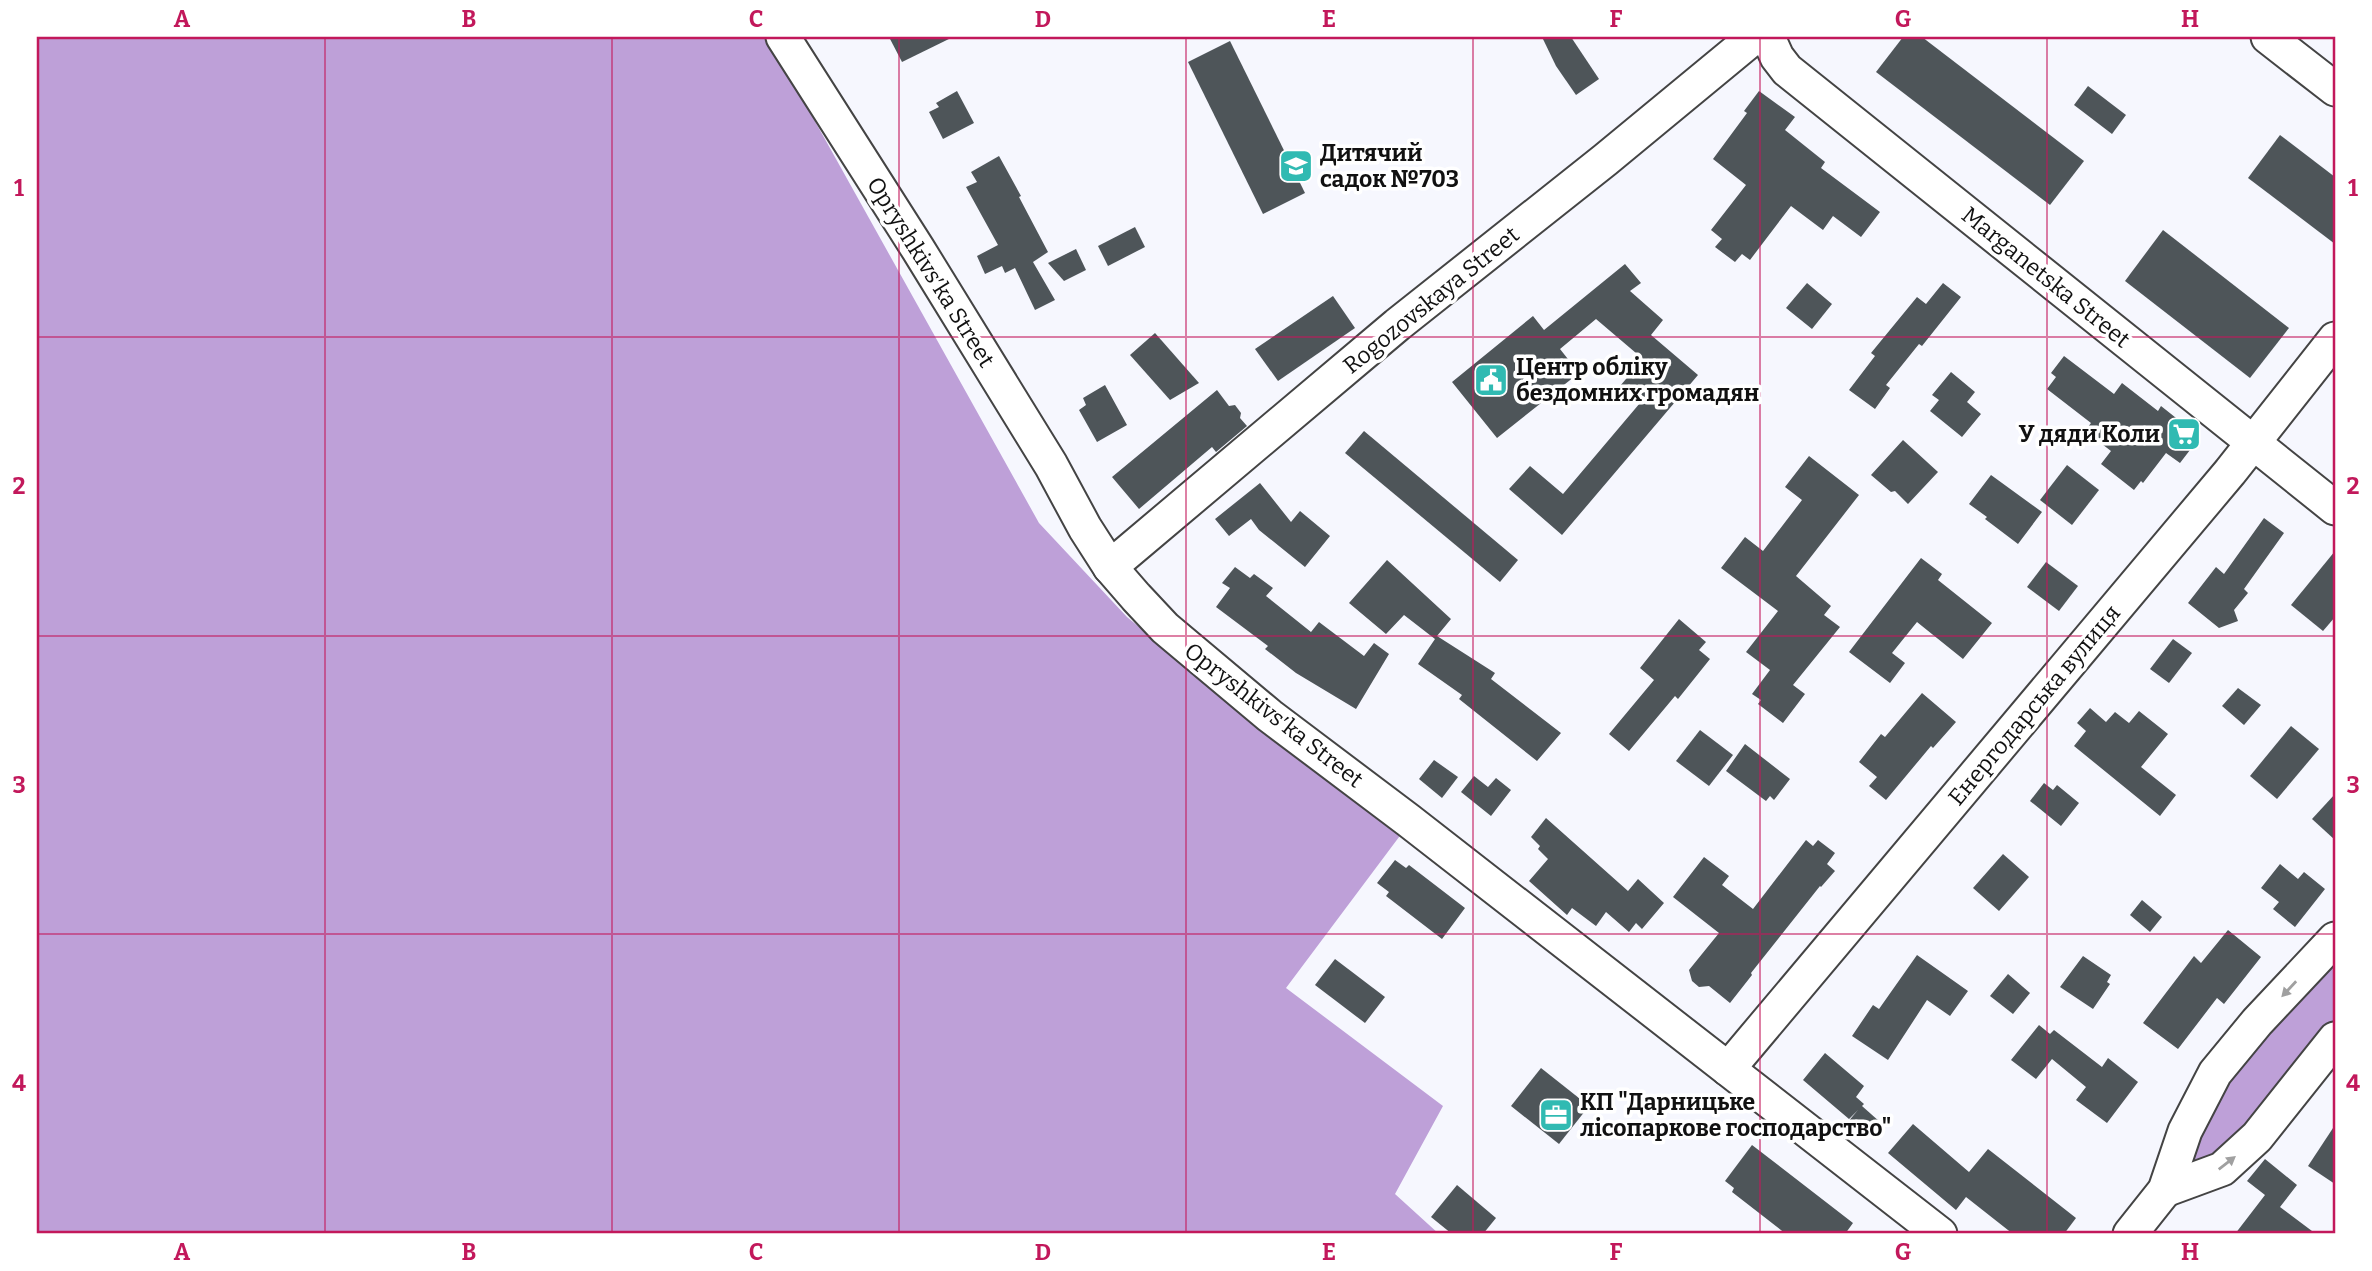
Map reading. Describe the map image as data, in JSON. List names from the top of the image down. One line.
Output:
{"streets":{"street":["Opryshkivsʹka Street","Marganetska Street","Rogozovskaya Street","Енергодарська вулиця"]},"crossings":[["Opryshkivsʹka Street","Rogozovskaya Street"],["Opryshkivsʹka Street","Енергодарська вулиця"],["Marganetska Street","Енергодарська вулиця"]],"places":{"school or university":["Дитячий садок №703"],"public building":["Центр обліку бездомних громадян"],"supermarket":["У дяди Коли"],"office":["КП \"Дарницьке лісопаркове господарство\""]},"grid":{"columns":["A","B","C","D","E","F","G","H"],"rows":["1","2","3","4"]}}
